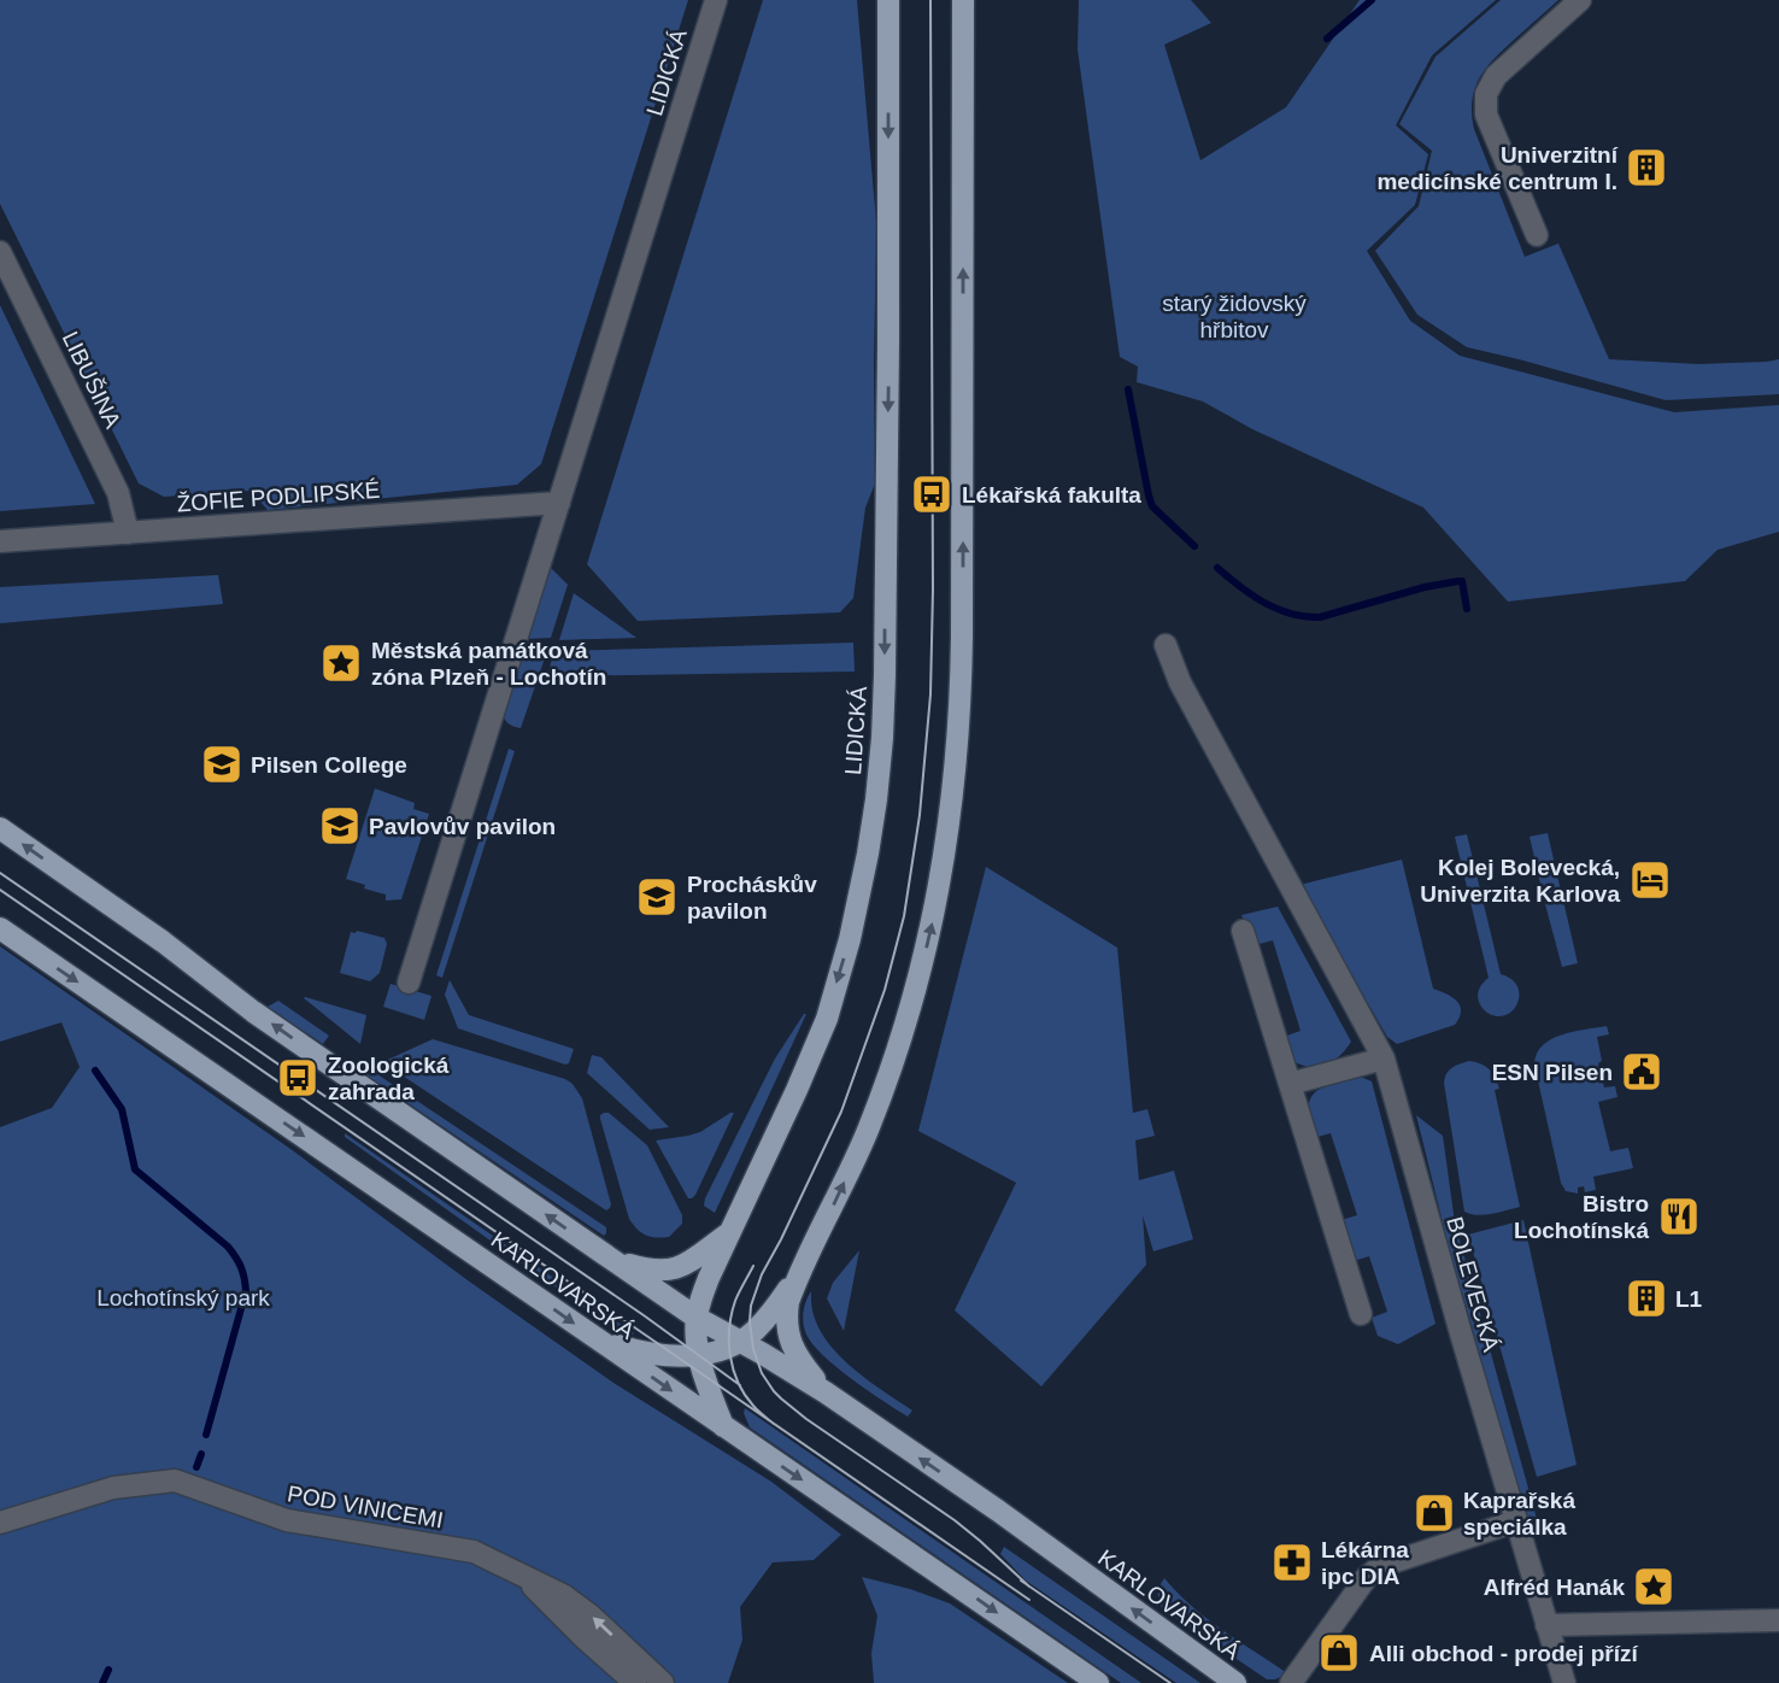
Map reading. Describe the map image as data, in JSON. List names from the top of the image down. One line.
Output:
{"streets":{"main road":["LIDICKÁ","KARLOVARSKÁ"],"street":["LIBUŠINA","ŽOFIE PODLIPSKÉ","BOLEVECKÁ","POD VINICEMI"]},"crossings":[["LIDICKÁ","ŽOFIE PODLIPSKÉ"],["LIDICKÁ","KARLOVARSKÁ"],["LIBUŠINA","ŽOFIE PODLIPSKÉ"]],"one_way":["LIDICKÁ"],"parks":["starý židovský hřbitov","Lochotínský park"],"places":{"building":["Univerzitní medicínské centrum I.","L1"],"bus stop":["Lékařská fakulta","Zoologická zahrada"],"place":["Městská památková zóna Plzeň - Lochotín","Alfréd Hanák"],"school or university":["Pilsen College","Pavlovův pavilon","Procháskův pavilon"],"hotel":["Kolej Bolevecká, Univerzita Karlova"],"public building":["ESN Pilsen"],"restaurant":["Bistro Lochotínská"],"shop":["Kaprařská speciálka","Alli obchod - prodej přízí"],"pharmacy":["Lékárna ipc DIA"]}}
